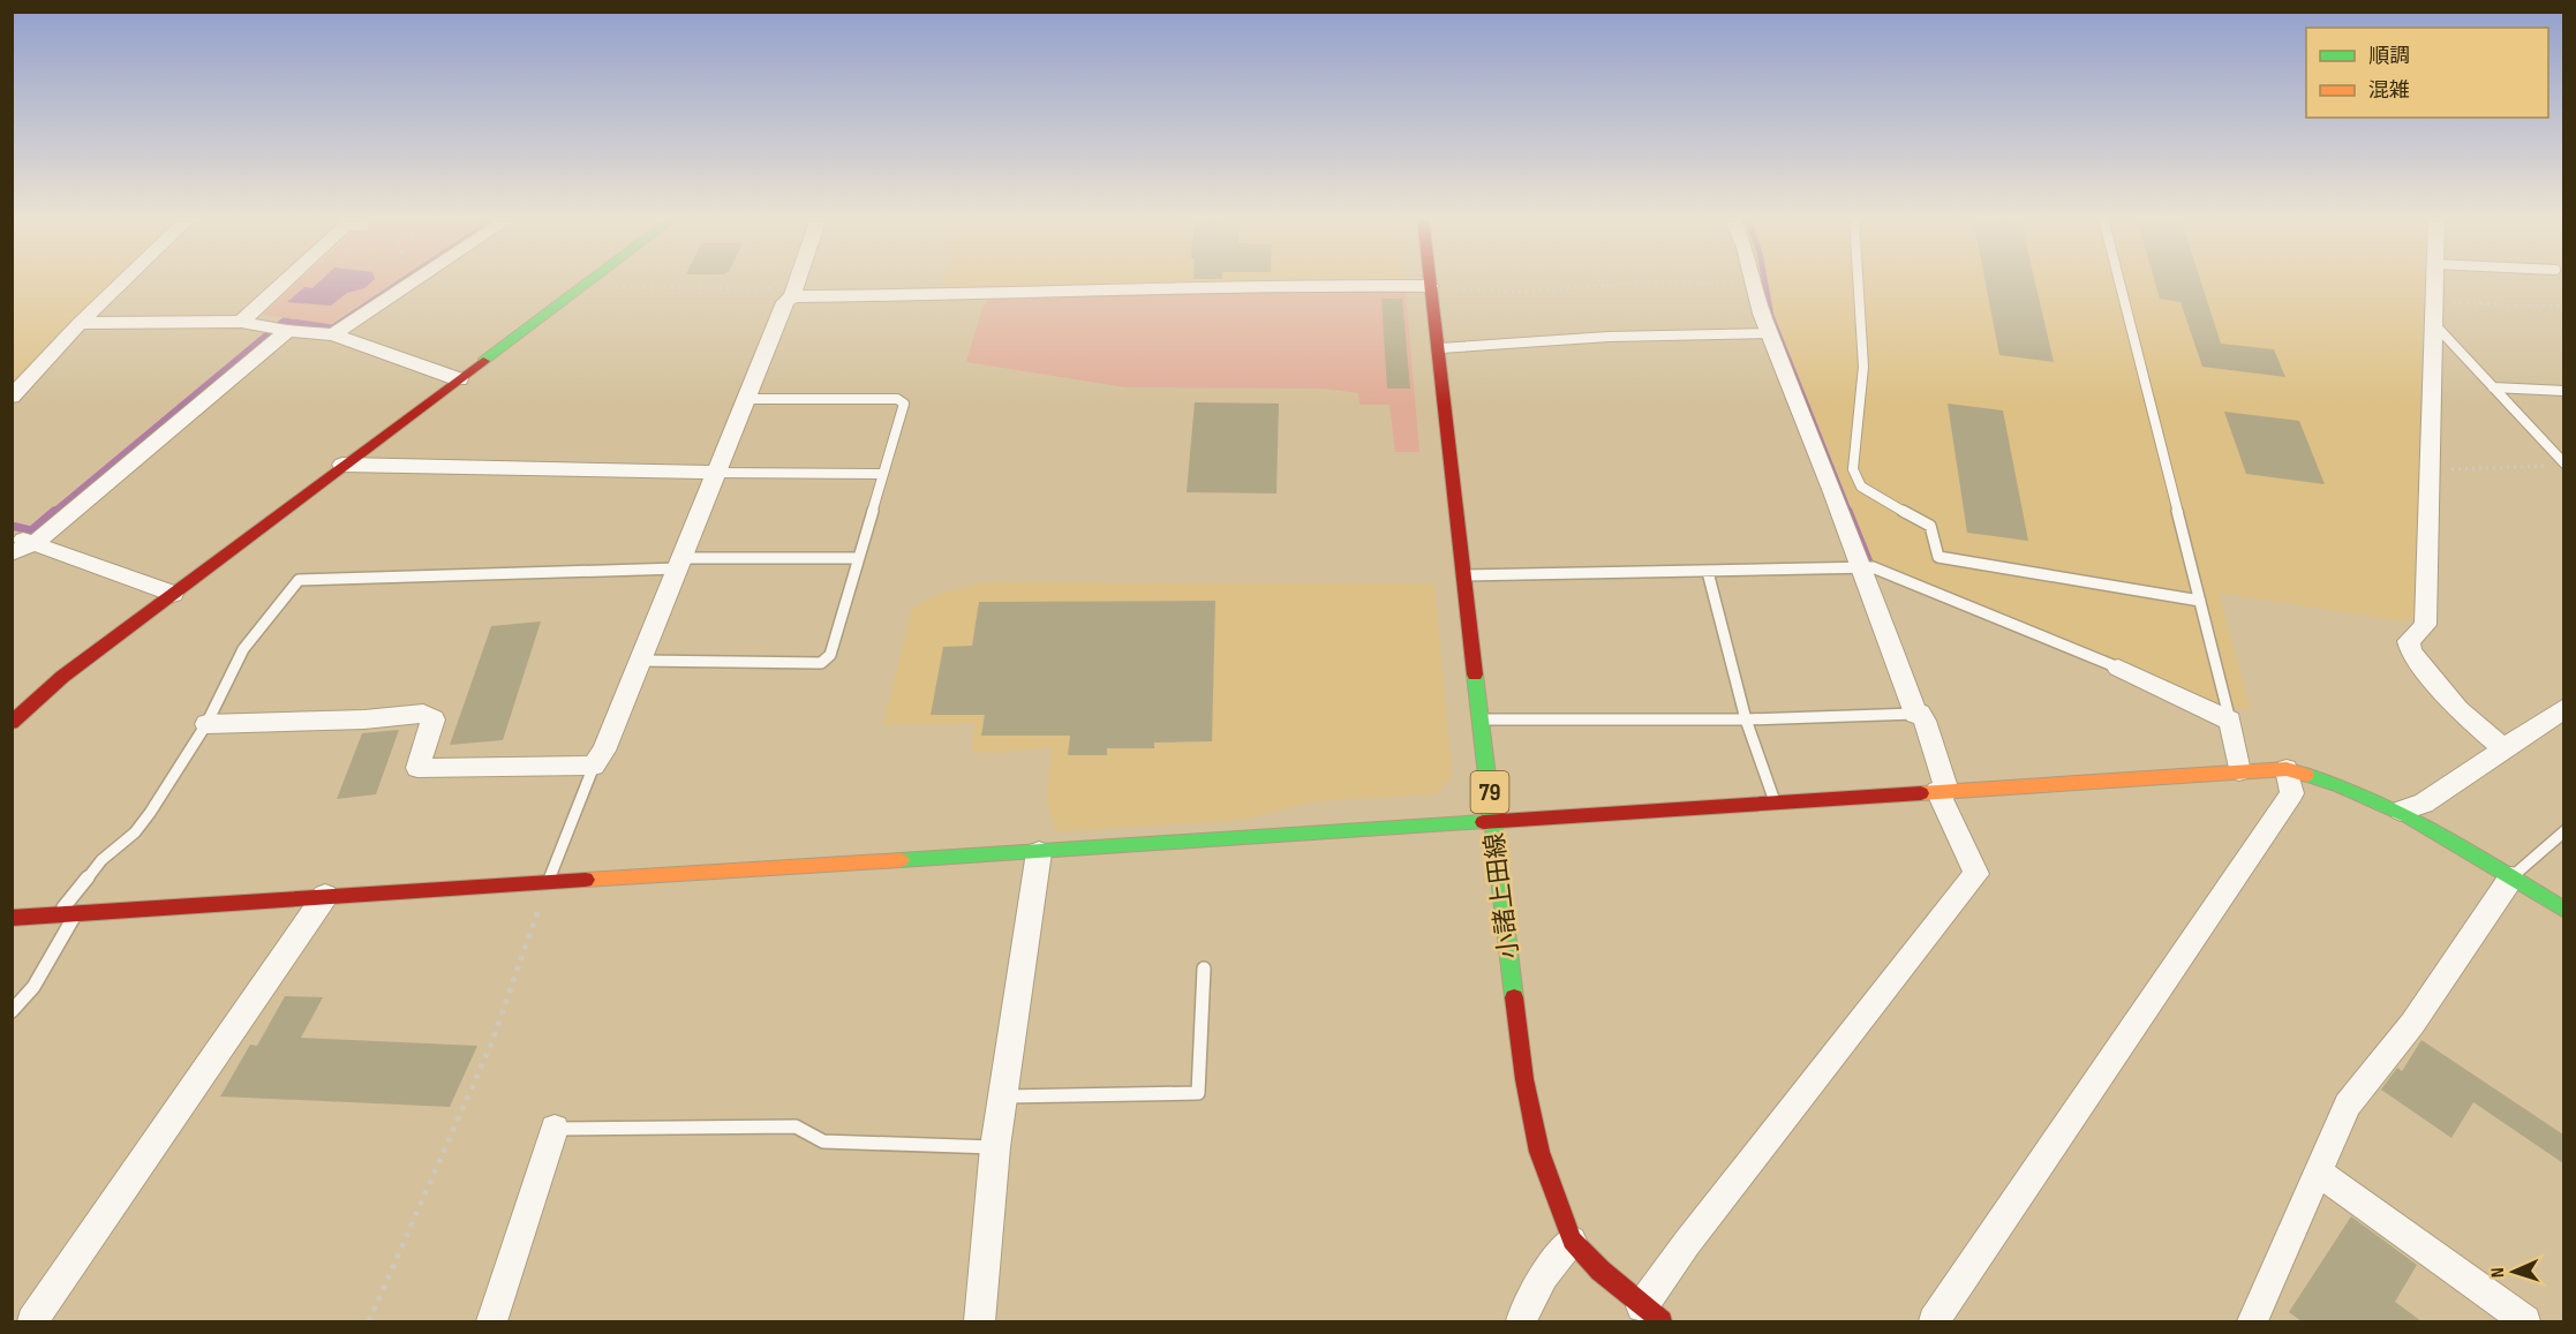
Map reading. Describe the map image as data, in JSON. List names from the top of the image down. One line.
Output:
{"streets":{"street":["79","小諸上田線"]},"legend":["順調","混雑"],"north":"left"}
